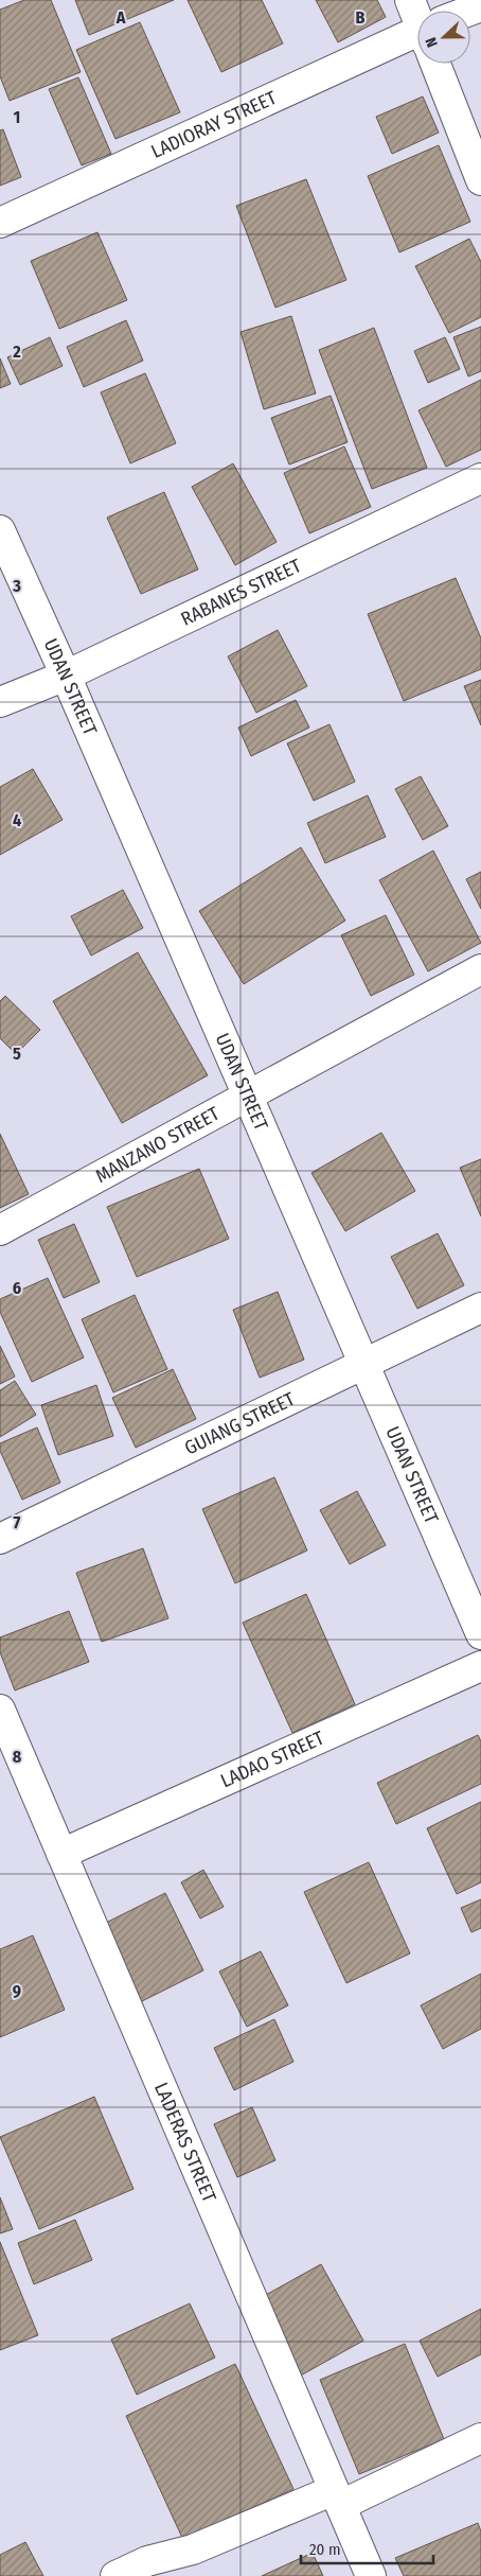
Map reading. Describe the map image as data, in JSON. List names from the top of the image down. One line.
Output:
{"streets":{"street":["LADIORAY STREET","RABANES STREET","UDAN STREET","MANZANO STREET","GUIANG STREET","LADAO STREET","LADERAS STREET"]},"crossings":[["RABANES STREET","UDAN STREET"],["UDAN STREET","MANZANO STREET"],["UDAN STREET","GUIANG STREET"],["LADAO STREET","LADERAS STREET"]],"scale_bar":"20 m","north":"left","grid":{"columns":["A","B"],"rows":["1","2","3","4","5","6","7","8","9"]}}
